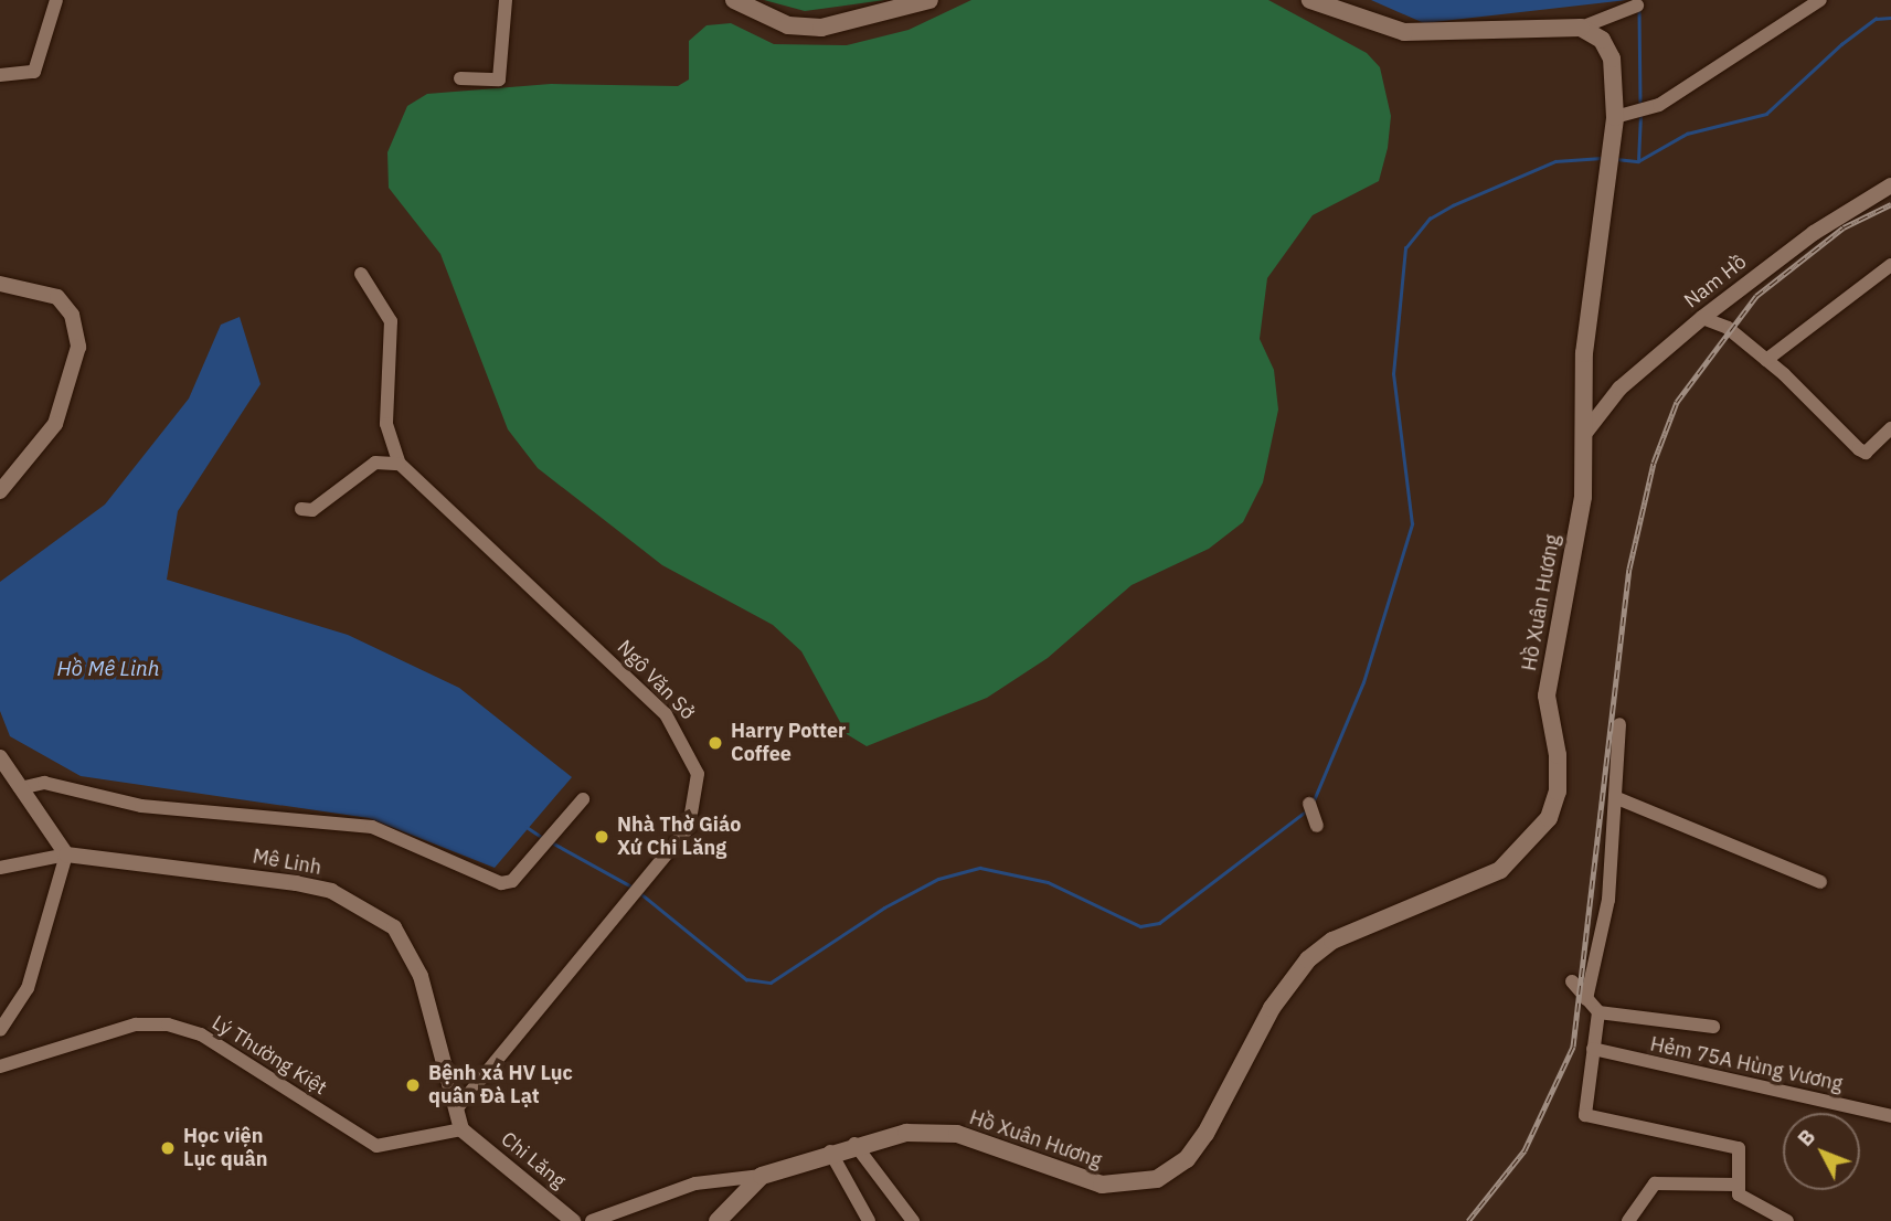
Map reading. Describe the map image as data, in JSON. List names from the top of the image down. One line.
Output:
{"streets":{"main road":["Hồ Xuân Hương"],"street":["Nam Hồ","Ngô Văn Sở","Mê Linh","Lý Thường Kiệt","Hẻm 75A Hùng Vương","Chi Lăng"]},"crossings":[["Nam Hồ","Hồ Xuân Hương"],["Ngô Văn Sở","Mê Linh"],["Mê Linh","Lý Thường Kiệt"],["Mê Linh","Chi Lăng"],["Lý Thường Kiệt","Chi Lăng"]],"water":["Hồ Mê Linh"],"places":["Harry Potter Coffee","Nhà Thờ Giáo Xứ Chi Lăng","Bệnh xá HV Lục quân Đà Lạt","Học viện Lục quân"],"north":"top left"}
